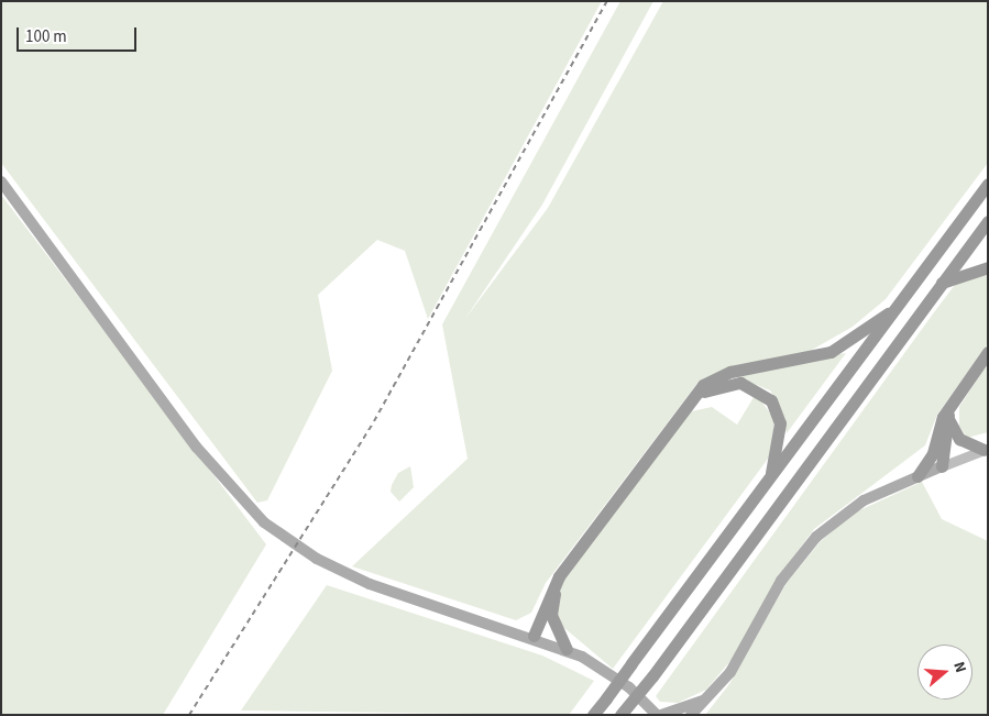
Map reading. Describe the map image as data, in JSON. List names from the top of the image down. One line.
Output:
{"scale_bar":"100 m","north":"right"}
